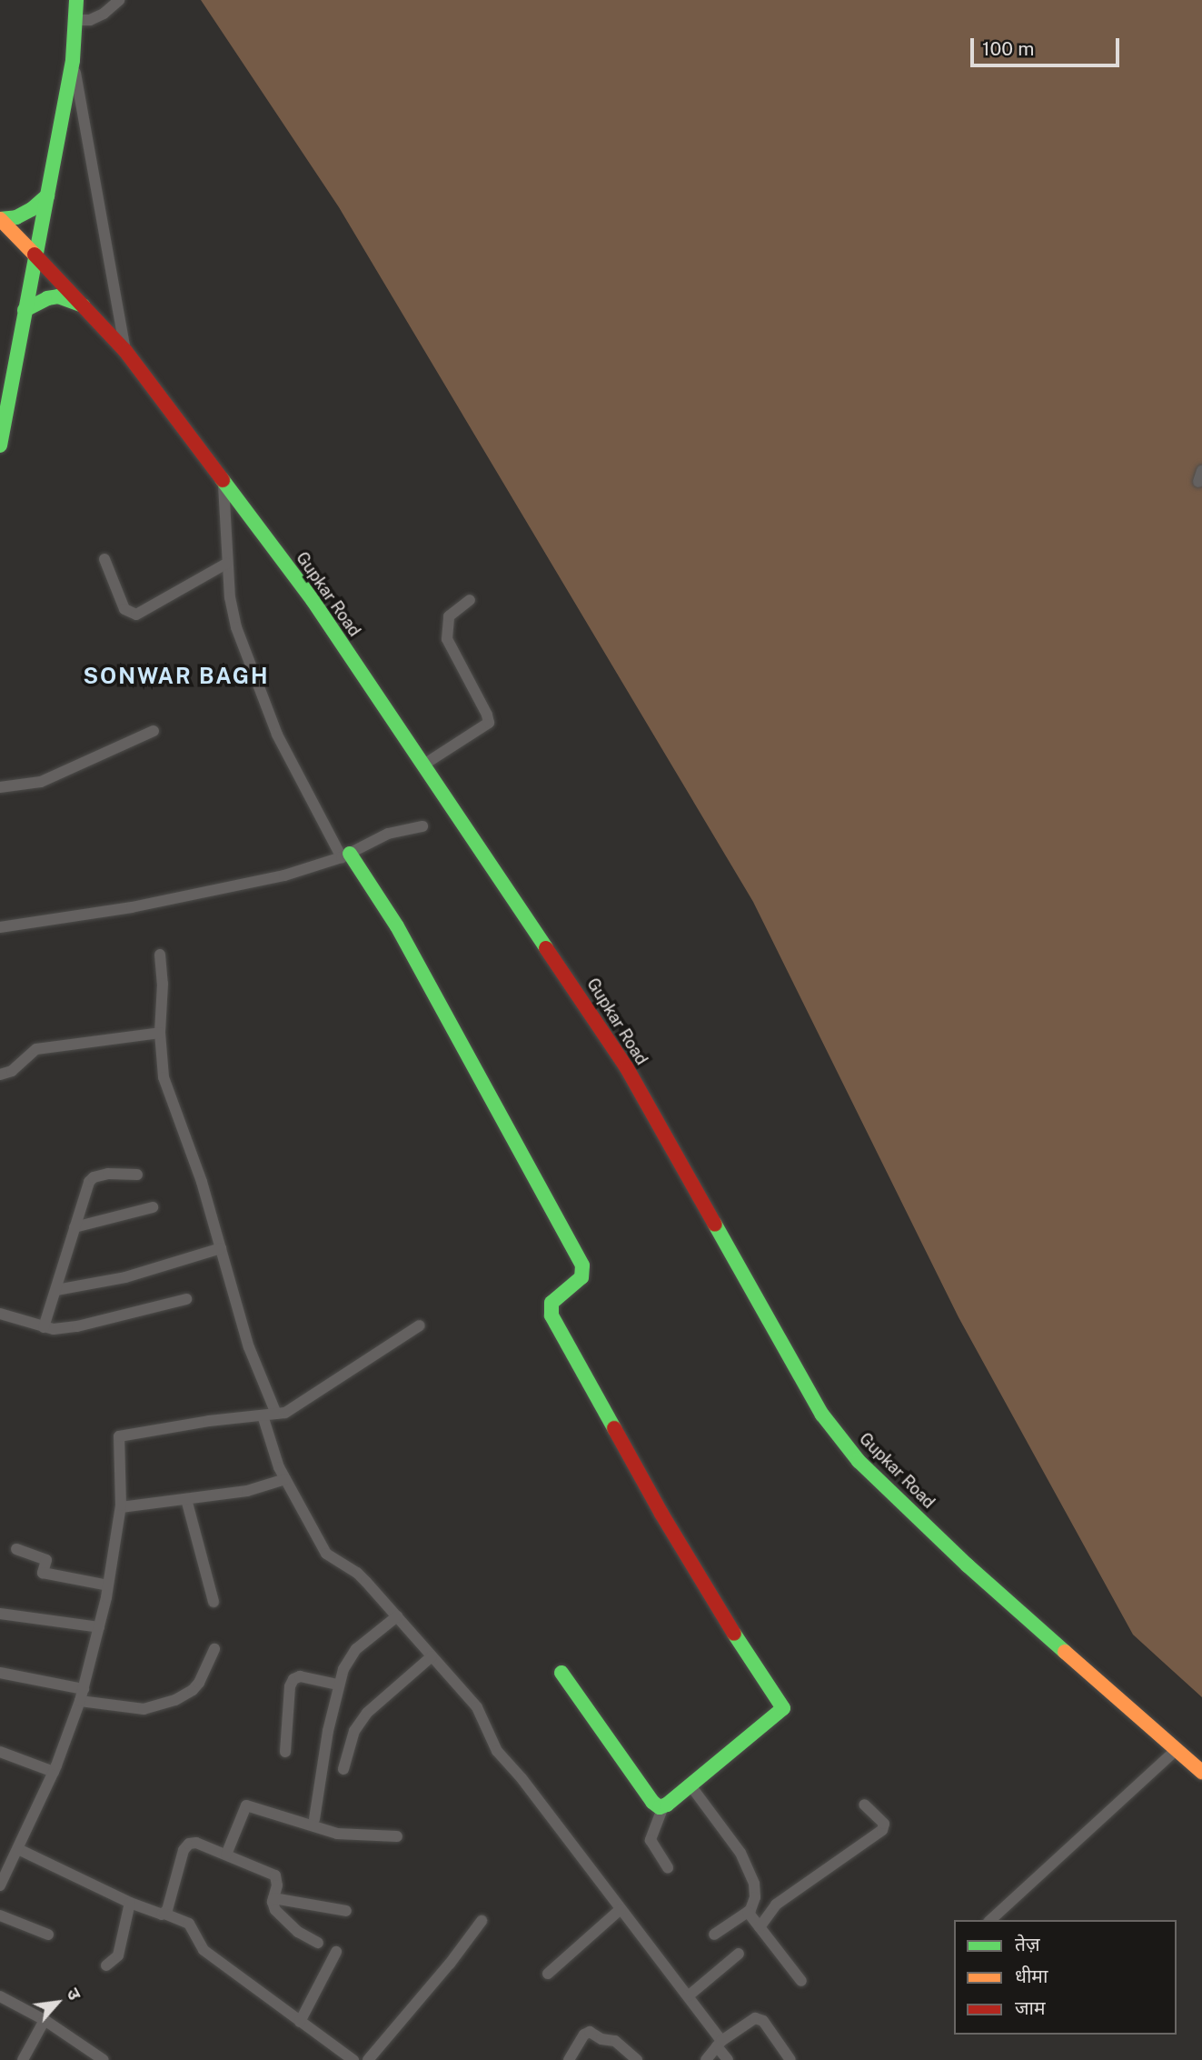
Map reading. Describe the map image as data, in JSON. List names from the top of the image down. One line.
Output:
{"streets":{"main road":["Gupkar Road"]},"districts":["SONWAR BAGH"],"legend":["तेज़","धीमा","जाम"],"scale_bar":"100 m","north":"top right"}
